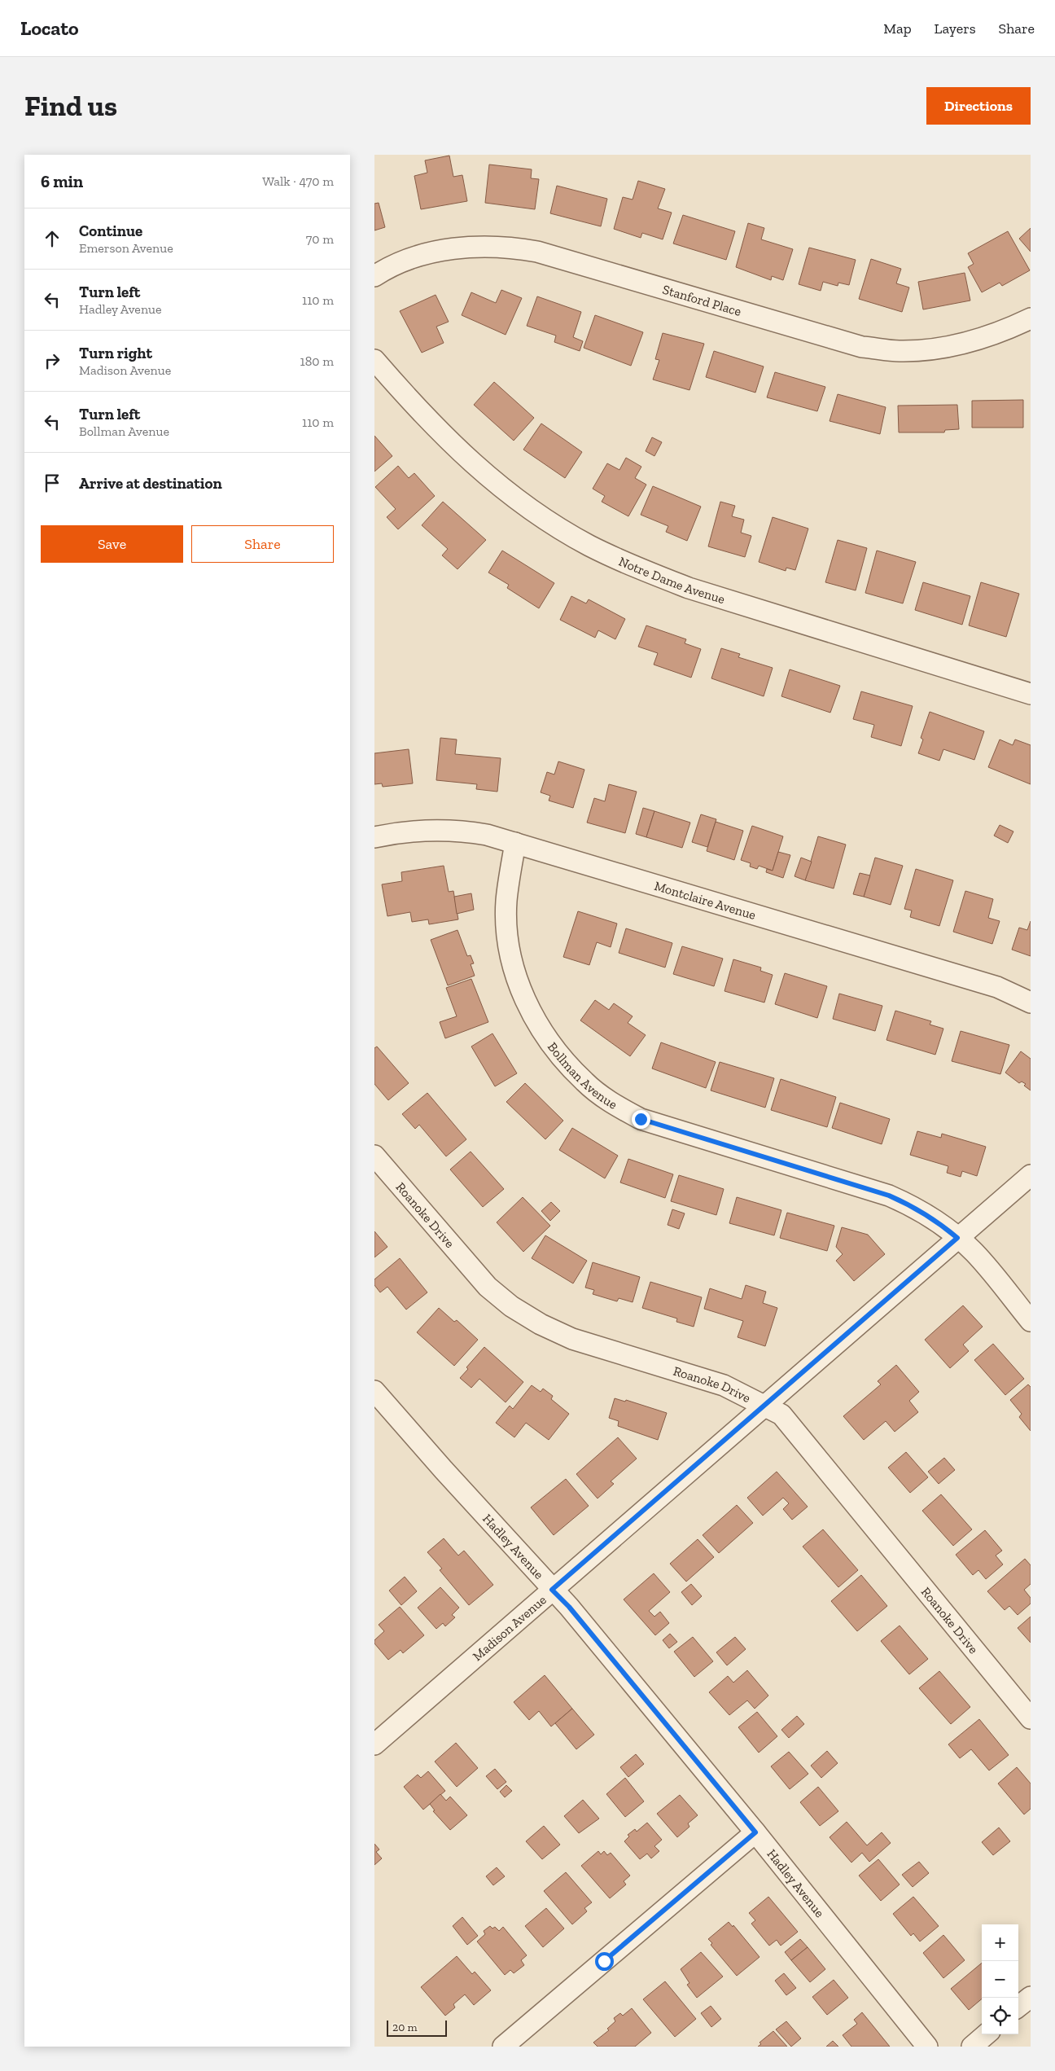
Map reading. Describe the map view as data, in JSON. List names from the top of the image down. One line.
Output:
{"streets":{"street":["Stanford Place","Notre Dame Avenue","Montclaire Avenue","Bollman Avenue","Roanoke Drive","Hadley Avenue","Madison Avenue"]},"crossings":[["Montclaire Avenue","Bollman Avenue"],["Bollman Avenue","Madison Avenue"],["Roanoke Drive","Madison Avenue"],["Hadley Avenue","Madison Avenue"]],"scale_bar":"20 m","page":{"header":"Locato","nav":["Map","Layers","Share"],"buttons":["Directions",["Save","Share"]],"title":"Find us","heading":["6 min","Walk · 470 m"],"list":[["Continue","Emerson Avenue","70 m"],["Turn left","Hadley Avenue","110 m"],["Turn right","Madison Avenue","180 m"],["Turn left","Bollman Avenue","110 m"],"Arrive at destination"],"map_buttons":["+","−"],"scale":"20 m"}}
